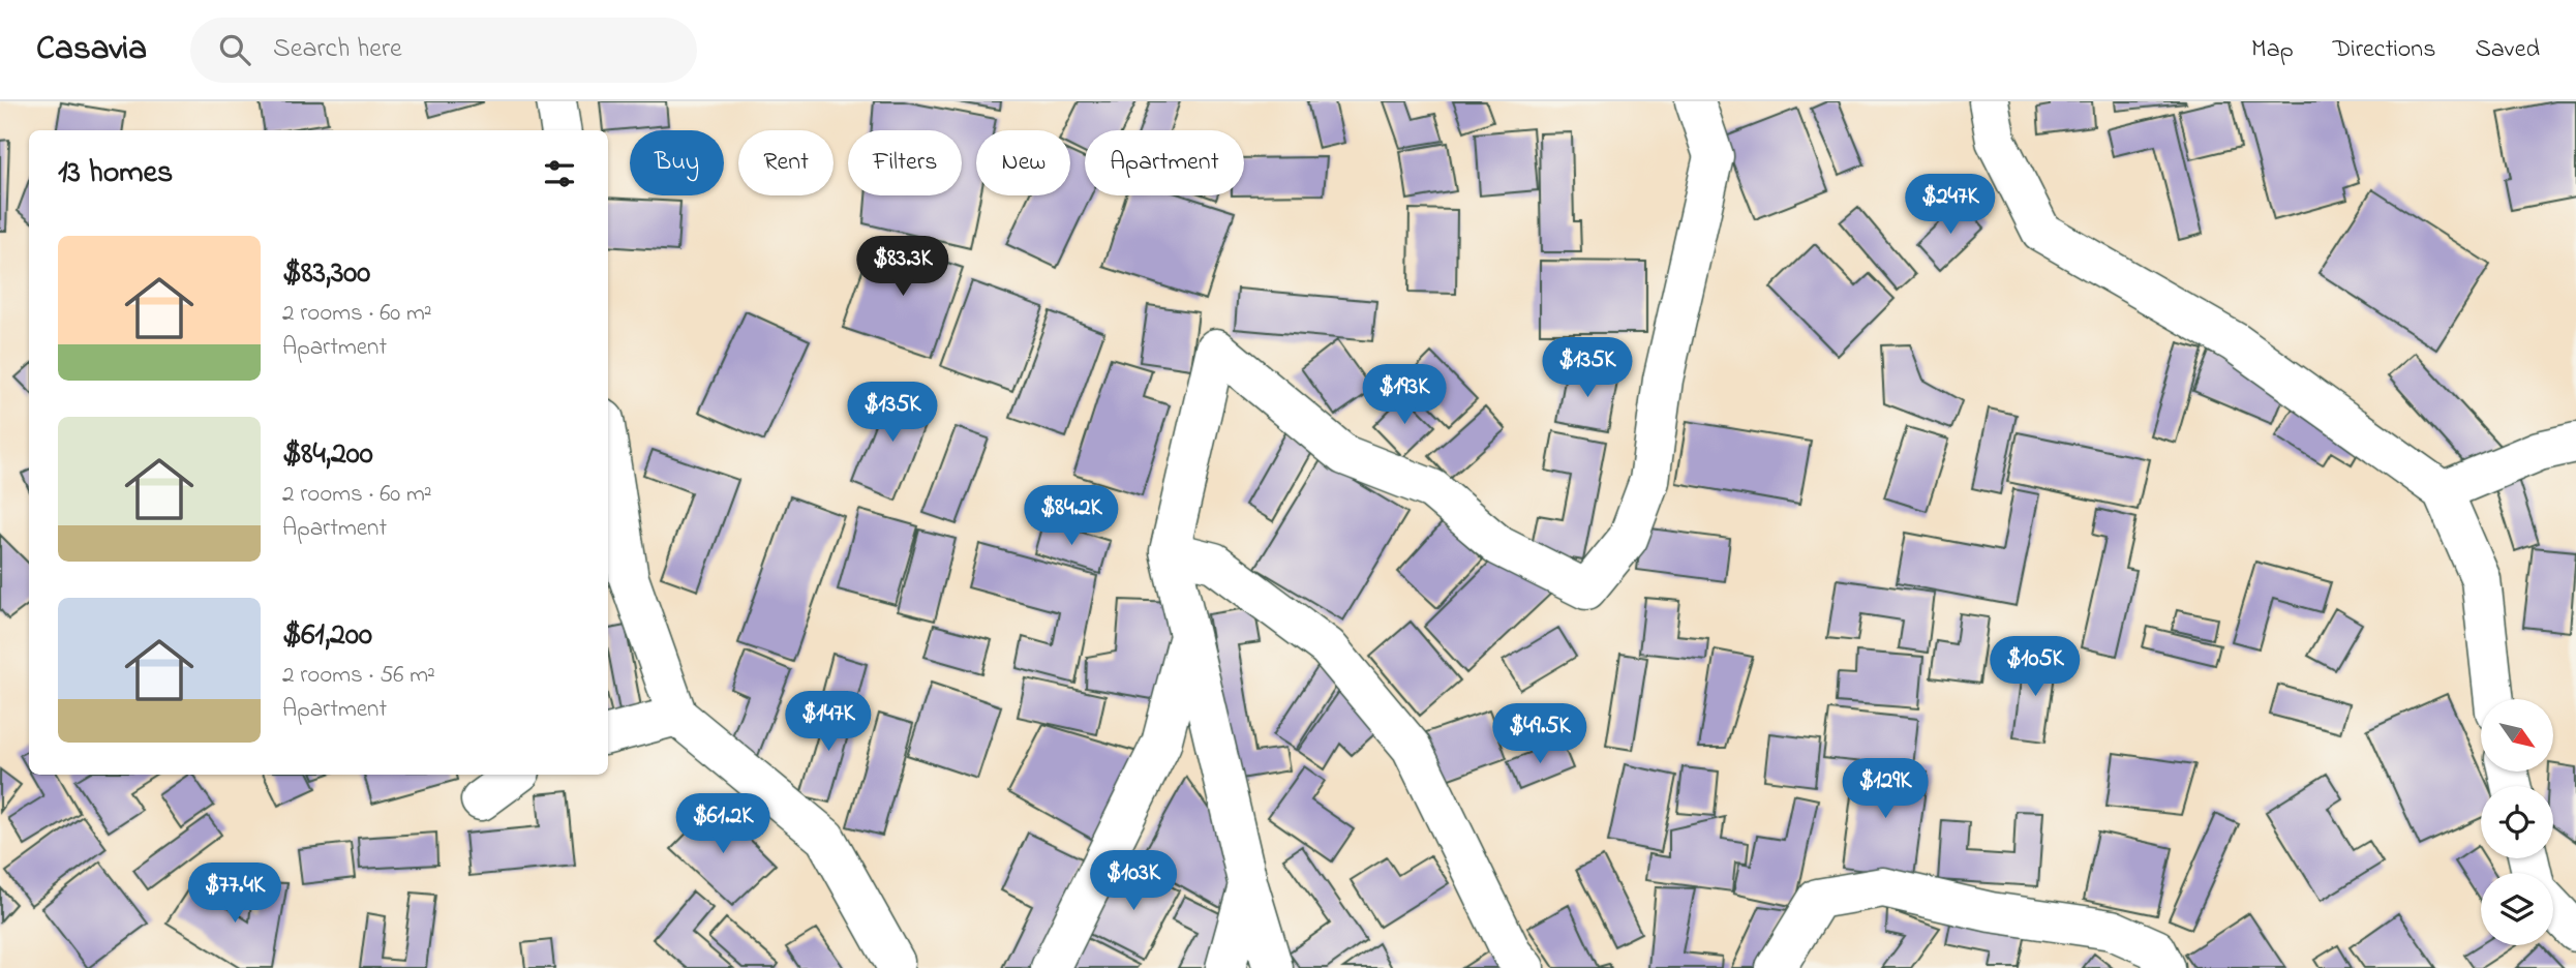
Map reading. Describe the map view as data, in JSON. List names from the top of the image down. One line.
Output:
{"north":"bottom right","page":{"header":"Casavia","search":"Search here","nav":["Map","Directions","Saved"],"chip":["Buy","Rent","Filters","New","Apartment"],"heading":"13 homes","price":["$247K","$83.3K","$135K","$193K","$135K","$84.2K","$105K","$147K","$49.5K","$129K","$61.2K","$103K","$77.4K"],"list":[{"name":"$83,300","note":"2 rooms · 60 m² · Apartment"},{"name":"$84,200","note":"2 rooms · 60 m² · Apartment"},{"name":"$61,200","note":"2 rooms · 56 m² · Apartment"}]}}
